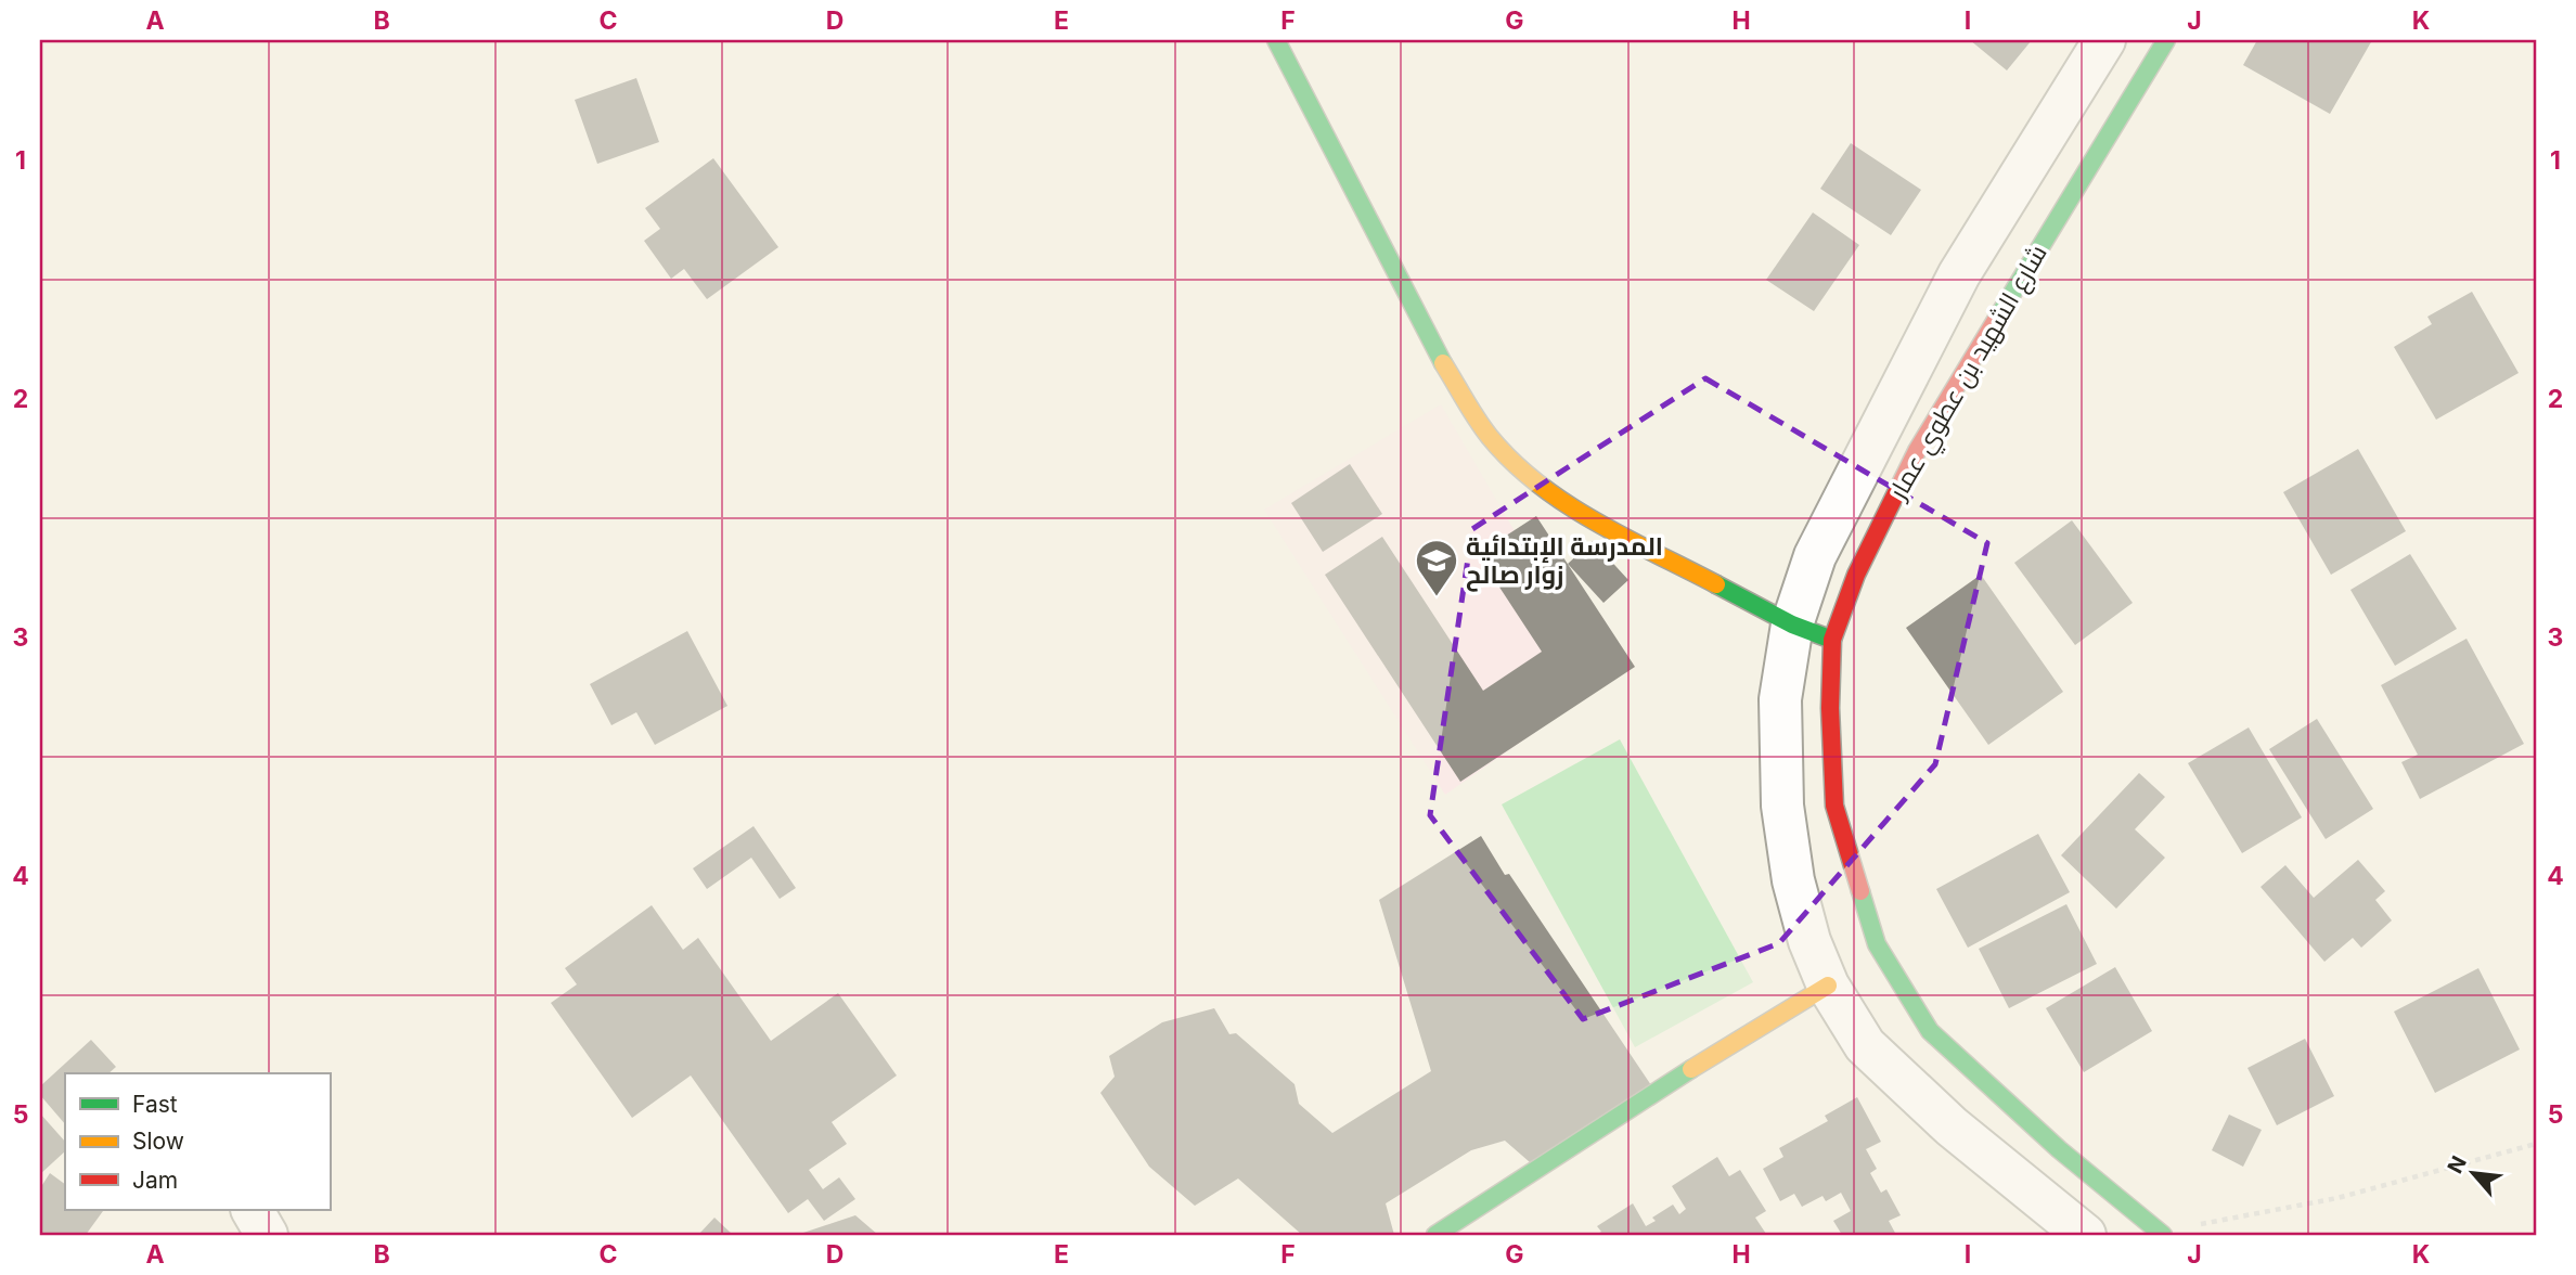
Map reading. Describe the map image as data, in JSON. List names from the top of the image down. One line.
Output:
{"streets":{"street":["شارع الشهيد بن عطوي عمار"]},"places":{"school or university":["المدرسة الإبتدائية زوار صالح"]},"legend":["Fast","Slow","Jam"],"north":"top left","grid":{"columns":["A","B","C","D","E","F","G","H","I","J","K"],"rows":["1","2","3","4","5"]}}
